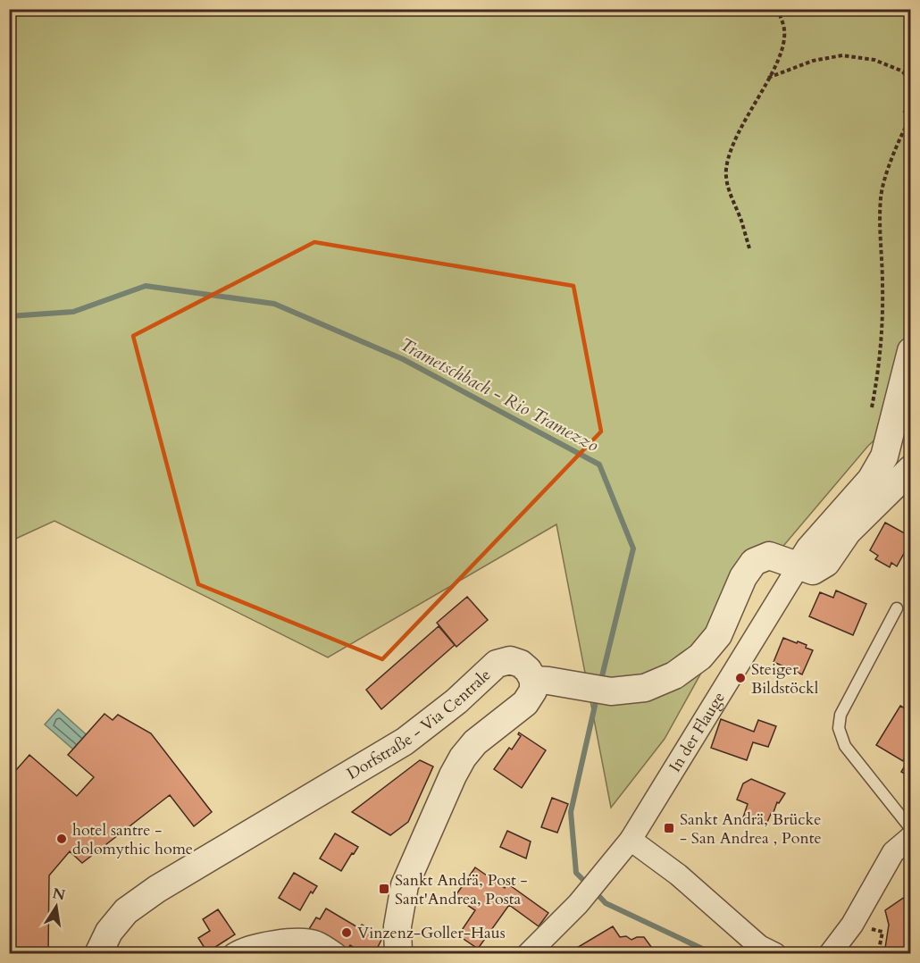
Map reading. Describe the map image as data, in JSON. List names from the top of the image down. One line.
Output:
{"streets":{"street":["Dorfstraße - Via Centrale","In der Flauge"]},"water":["Trametschbach - Rio Tramezzo"],"places":{"other":["Steiger Bildstöckl","hotel santre - dolomythic home","Vinzenz-Goller-Haus"],"transit":["Sankt Andrä, Brücke - San Andrea , Ponte","Sankt Andrä, Post - Sant'Andrea, Posta"]},"north":"top"}
